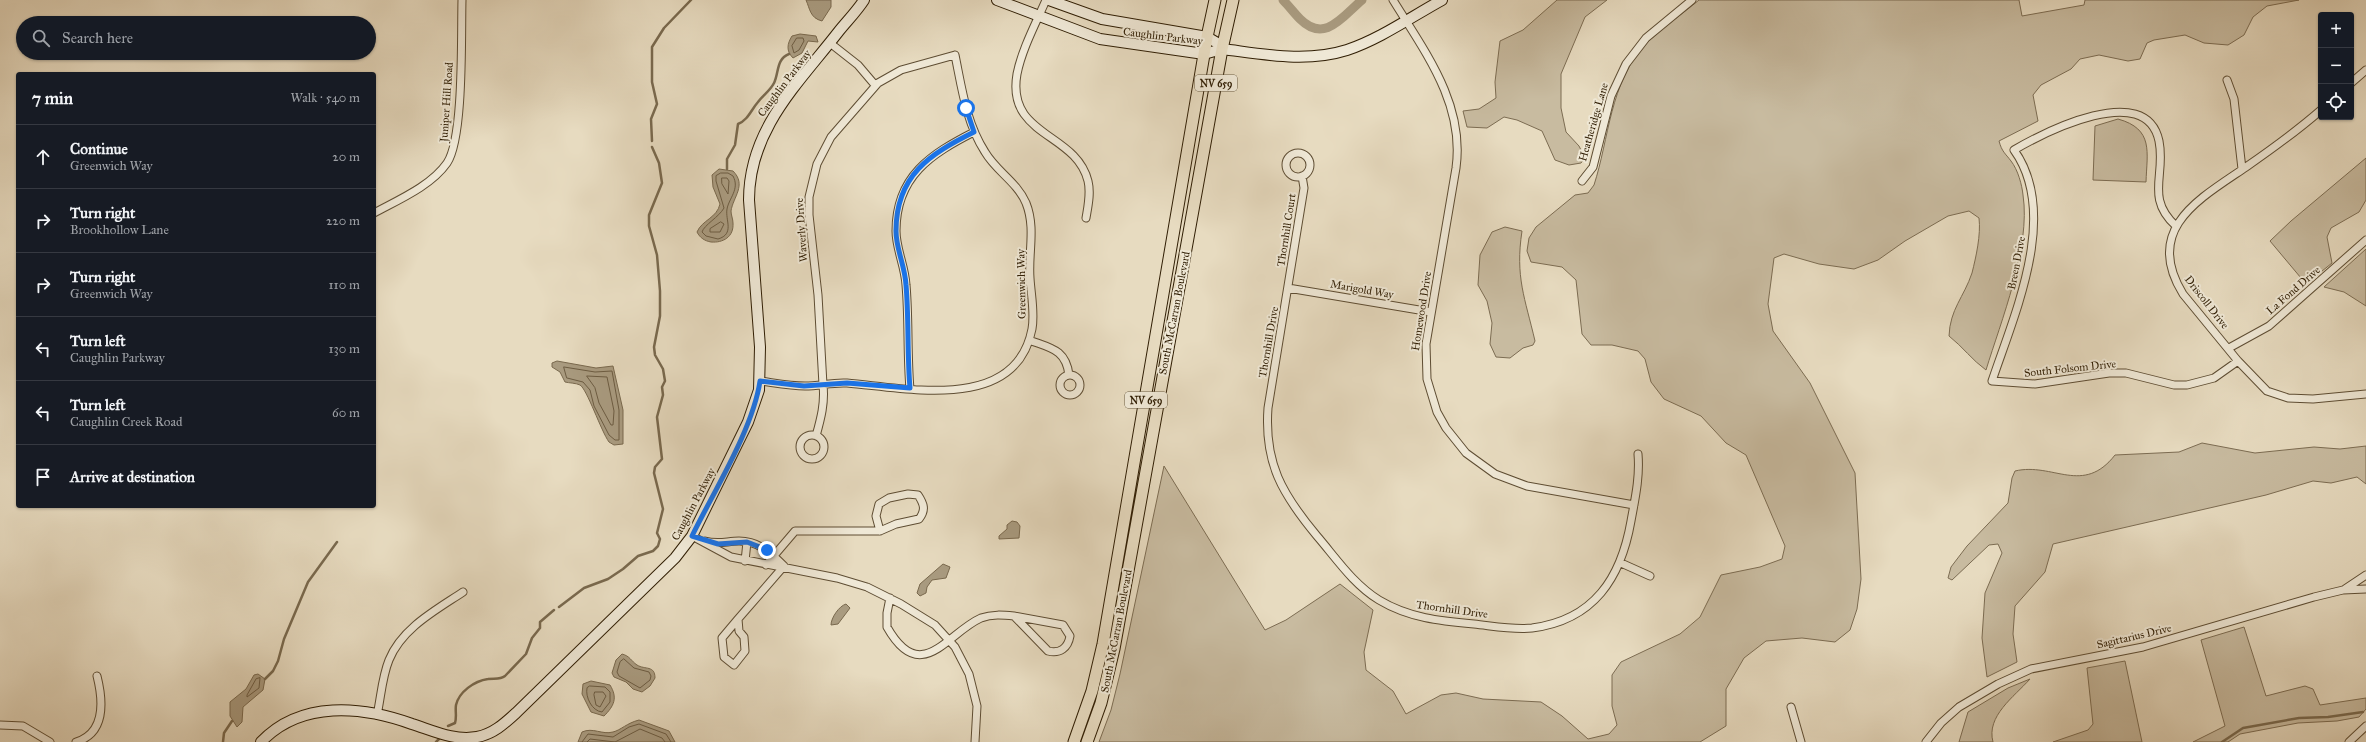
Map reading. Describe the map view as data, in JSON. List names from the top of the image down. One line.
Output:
{"streets":{"main road":["NV 659","South McCarran Boulevard"],"street":["Caughlin Parkway","Juniper Hill Road","Heatheridge Lane","Waverly Drive","Thornhill Court","Breen Drive","Greenwich Way","Marigold Way","La Fond Drive","Driscoll Drive","Homewood Drive","Thornhill Drive","South Folsom Drive","Sagittarius Drive"]},"crossings":[["Caughlin Parkway","Greenwich Way"],["Caughlin Parkway","South McCarran Boulevard"],["Waverly Drive","Greenwich Way"],["Thornhill Court","Marigold Way"],["Thornhill Court","Thornhill Drive"],["Breen Drive","Driscoll Drive"],["Breen Drive","South Folsom Drive"],["Marigold Way","Homewood Drive"],["Marigold Way","Thornhill Drive"],["La Fond Drive","Driscoll Drive"],["Driscoll Drive","South Folsom Drive"],["Homewood Drive","Thornhill Drive"]],"page":{"map_buttons":["+","−"],"search":"Search here","heading":["7 min","Walk · 540 m"],"list":[["Continue","Greenwich Way","20 m"],["Turn right","Brookhollow Lane","220 m"],["Turn right","Greenwich Way","110 m"],["Turn left","Caughlin Parkway","130 m"],["Turn left","Caughlin Creek Road","60 m"],"Arrive at destination"]}}
